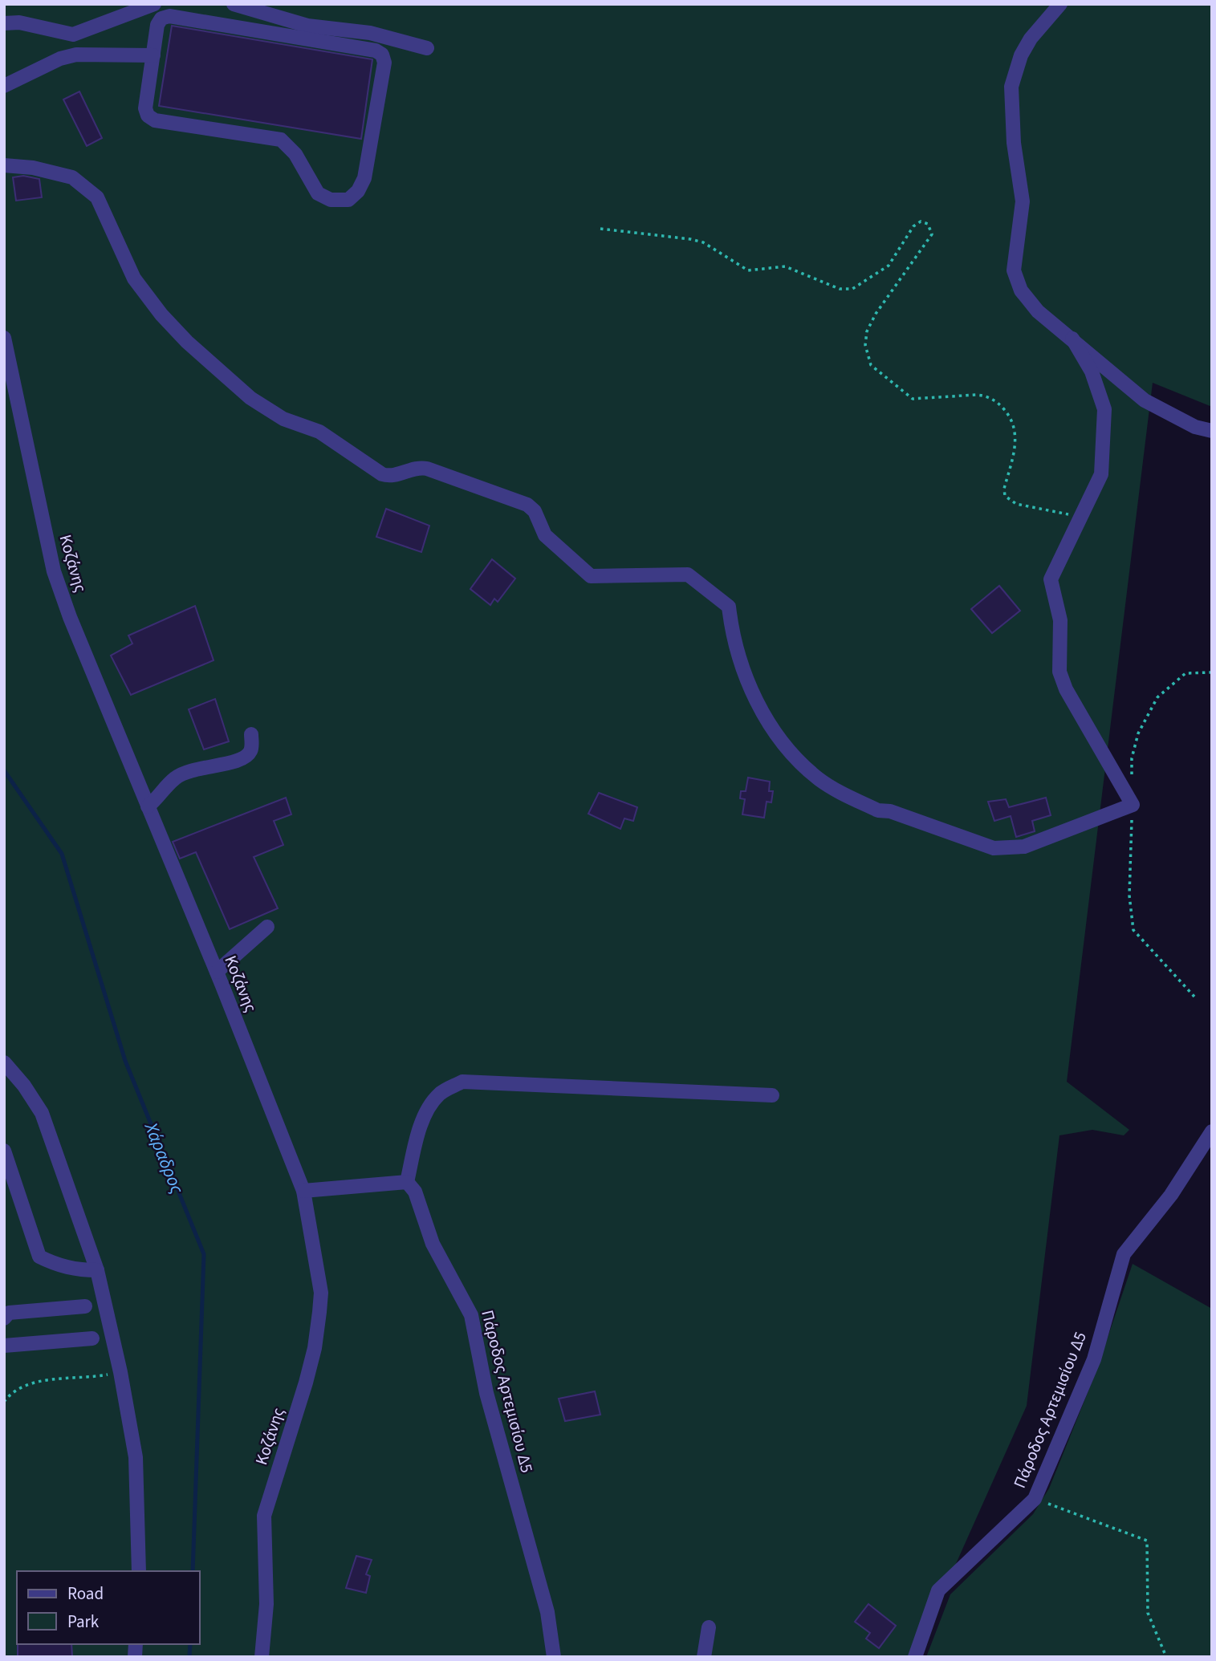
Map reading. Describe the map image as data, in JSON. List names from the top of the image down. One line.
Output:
{"streets":{"street":["Κοζάνης","Πάροδος Αρτεμισίου Δ5"]},"water":["Χάραδρος"],"legend":["Road","Park"]}
